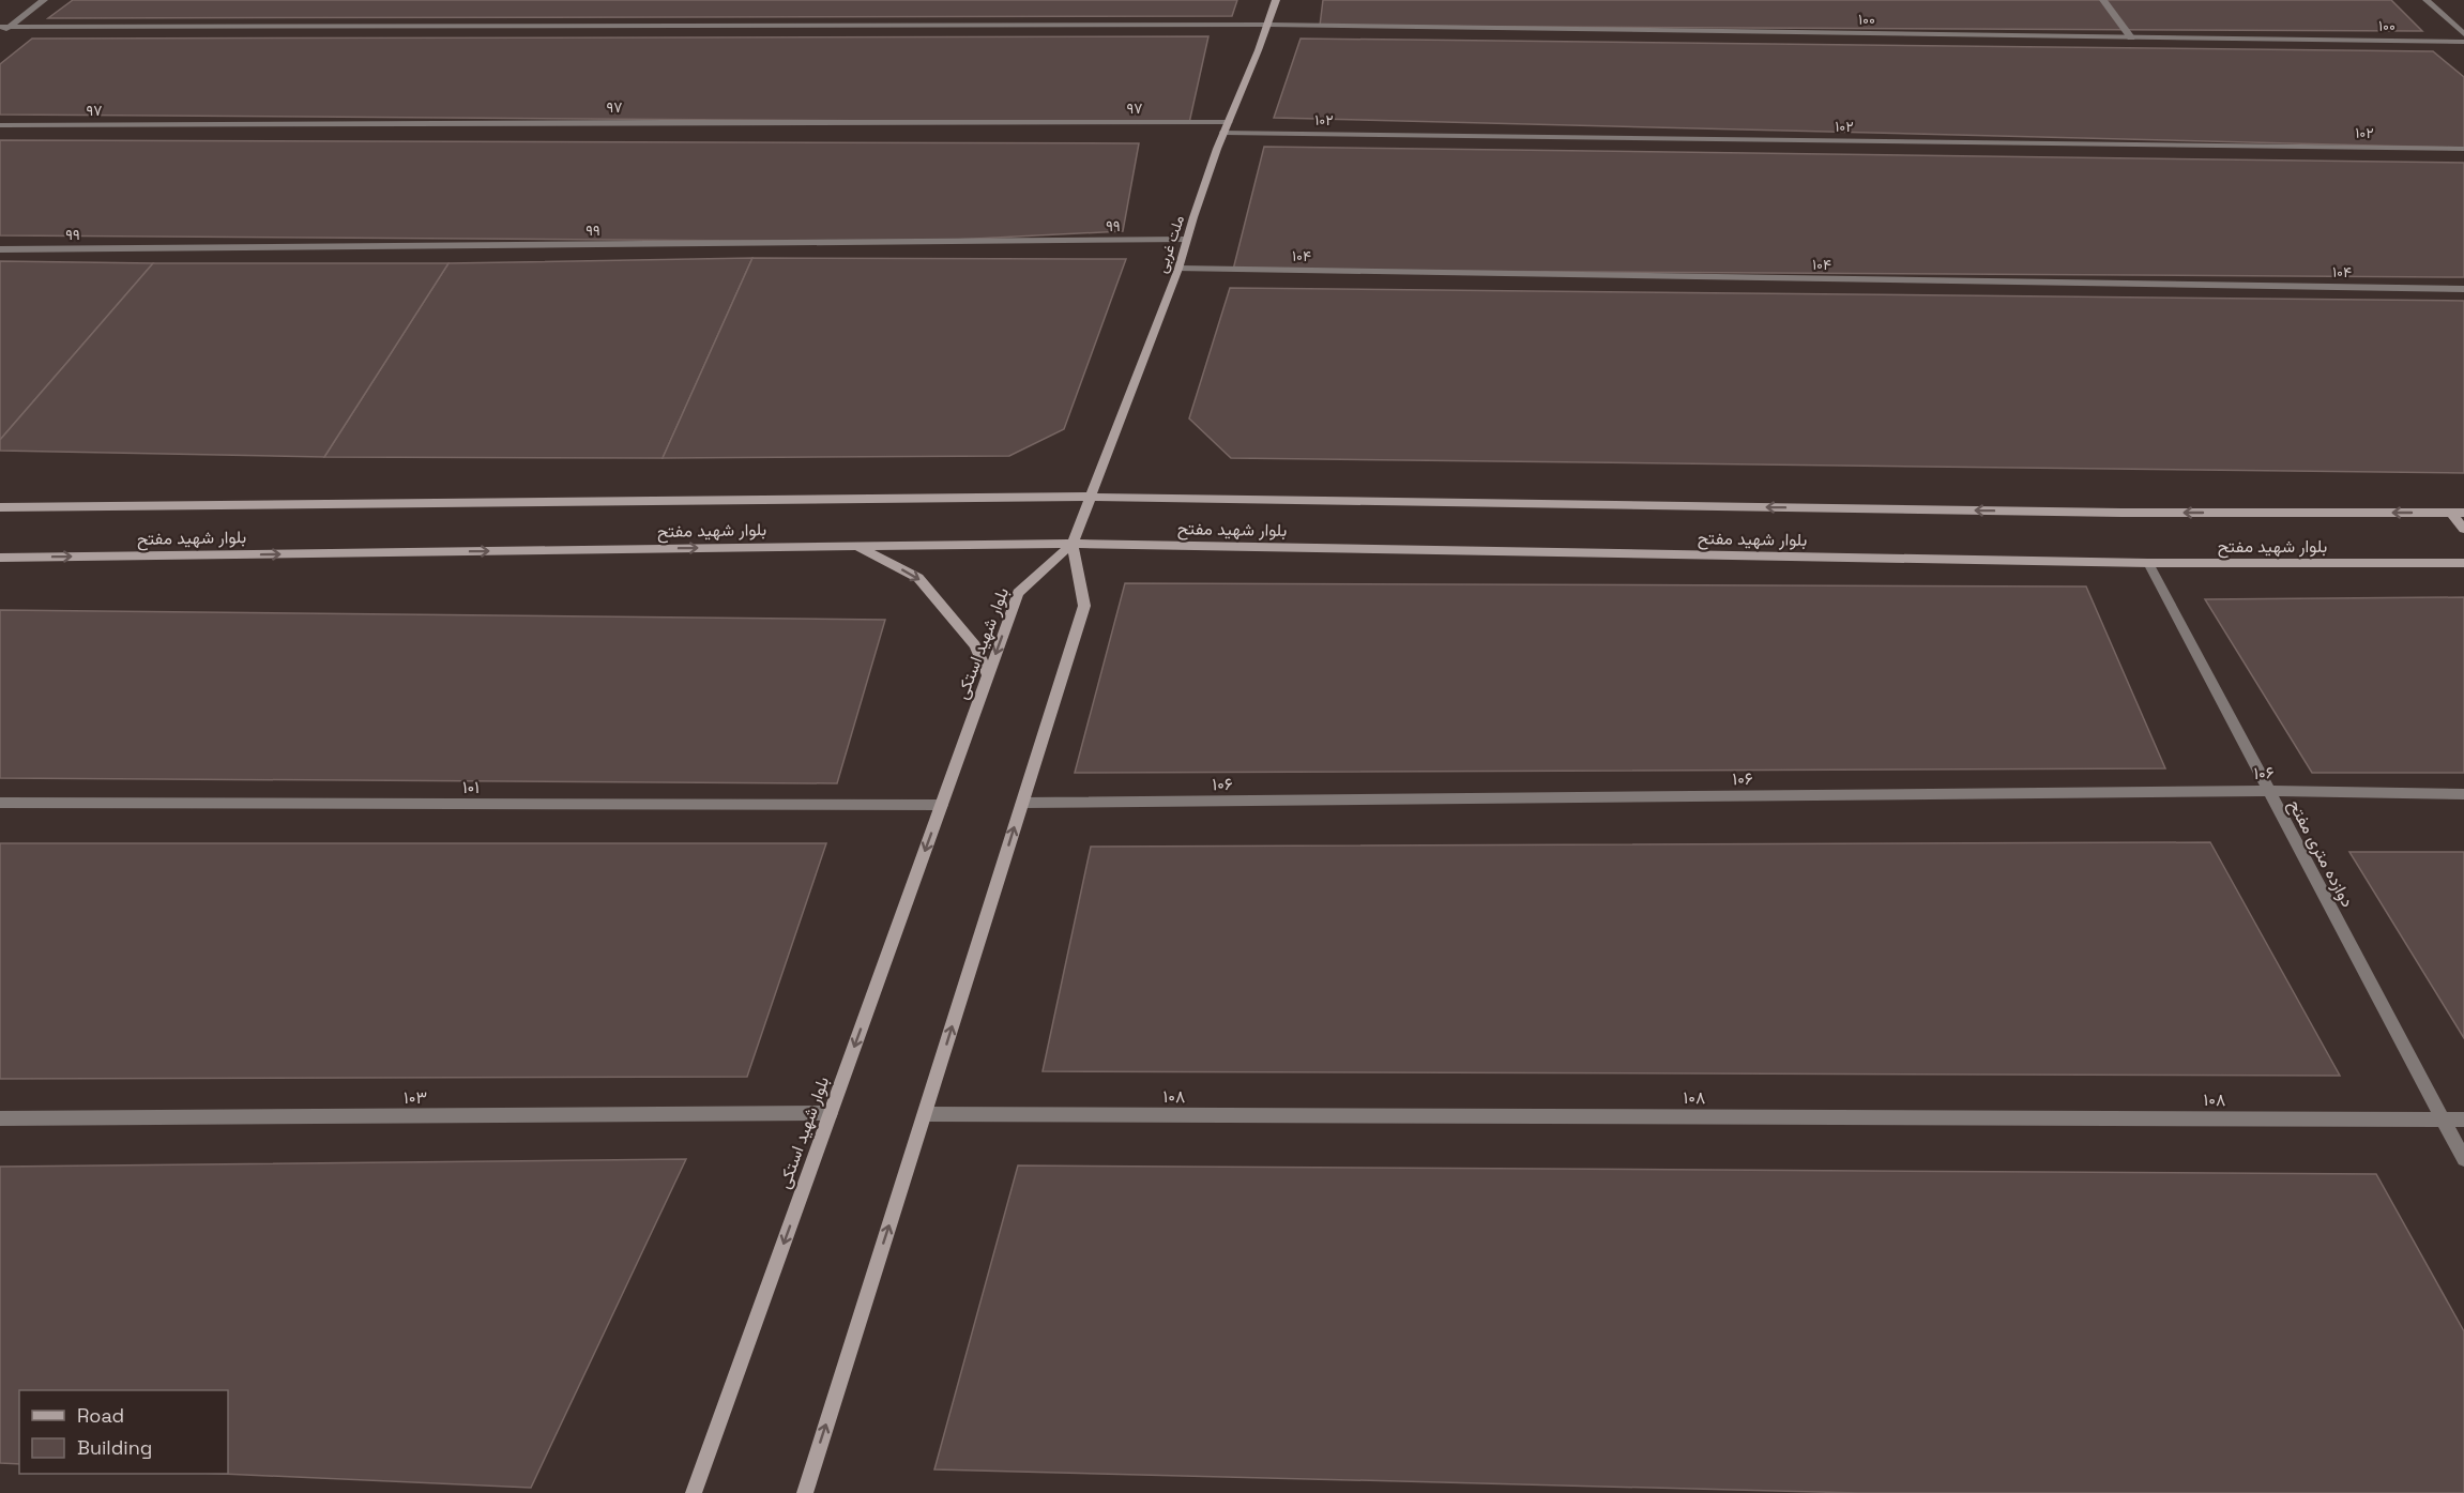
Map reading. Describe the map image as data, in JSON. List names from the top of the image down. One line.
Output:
{"streets":{"main road":["ملت غربی","بلوار شهید مفتح","بلوار شهید استکی"],"street":["۱۰۰","۹۷","۱۰۲","۹۹","۱۰۴","۱۰۶","۱۰۱","دوازده متری مفتح","۱۰۸","۱۰۳"]},"crossings":[["۱۰۰","ملت غربی"],["۹۷","۱۰۲"],["۹۷","ملت غربی"],["۱۰۲","ملت غربی"],["۹۹","ملت غربی"],["ملت غربی","۱۰۴"],["ملت غربی","بلوار شهید مفتح"],["ملت غربی","بلوار شهید استکی"],["بلوار شهید مفتح","بلوار شهید استکی"],["بلوار شهید مفتح","دوازده متری مفتح"],["بلوار شهید استکی","۱۰۱"],["بلوار شهید استکی","۱۰۳"],["۱۰۶","دوازده متری مفتح"],["دوازده متری مفتح","۱۰۸"]],"legend":["Road","Building"]}
